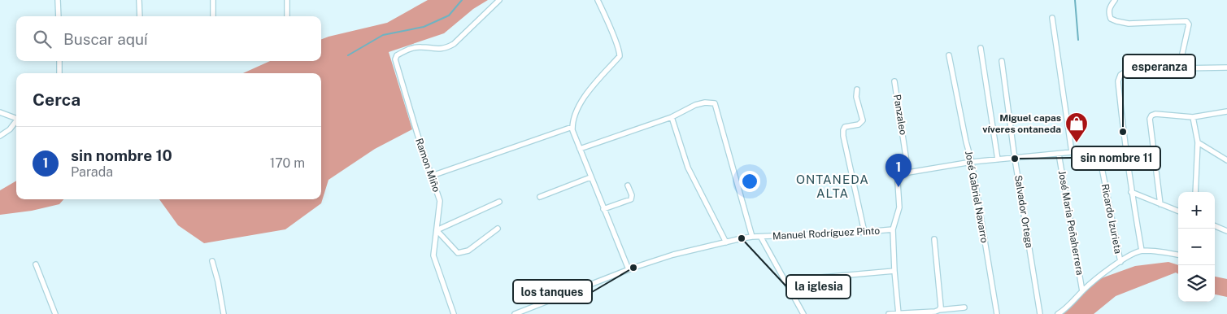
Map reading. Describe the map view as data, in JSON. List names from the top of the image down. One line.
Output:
{"streets":{"street":["Panzaleo","Ramon Miño","José Gabriel Navarro","Salvador Ortega","Ricardo Izurieta","José Maria Peñaherrera","Manuel Rodríguez Pinto"]},"crossings":[["Panzaleo","Manuel Rodríguez Pinto"]],"districts":["ONTANEDA ALTA"],"places":{"other":["esperanza","sin nombre 11","la iglesia","los tanques"],"shop":["Miguel capas víveres ontaneda"]},"page":{"search":"Buscar aquí","heading":"Cerca","list":[{"mark":"1","name":"sin nombre 10","note":"Parada","value":"170 m"}],"pins":"1","map_buttons":["+","−"]}}
